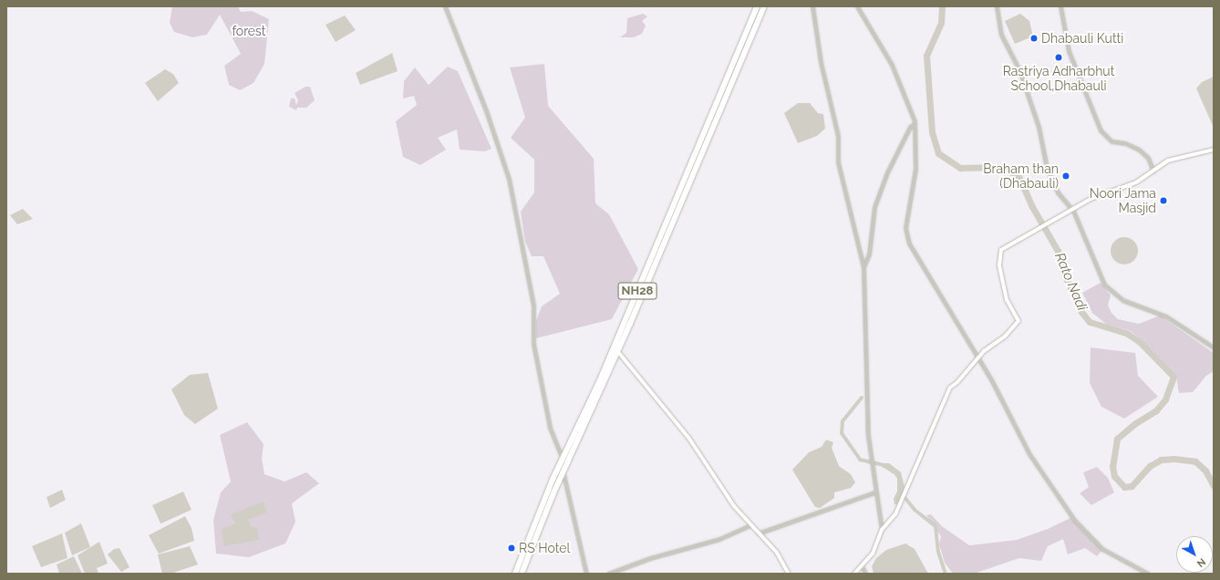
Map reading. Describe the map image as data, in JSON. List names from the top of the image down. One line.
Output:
{"streets":{"highway":["NH28"]},"water":["Rato Nadi"],"parks":["forest"],"places":["Dhabauli Kutti","Rastriya Adharbhut School,Dhabauli","Braham than (Dhabauli)","Noori Jama Masjid","RS Hotel"],"north":"bottom right"}
